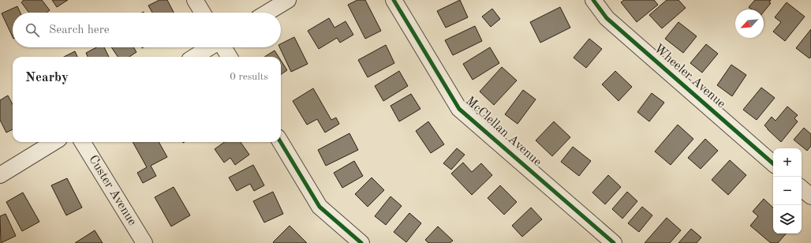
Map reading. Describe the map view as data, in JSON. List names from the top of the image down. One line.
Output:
{"streets":{"street":["Wheeler Avenue","McClellan Avenue","Custer Avenue"]},"north":"bottom left","page":{"search":"Search here","heading":["Nearby","0 results"],"map_buttons":["+","−"]}}
